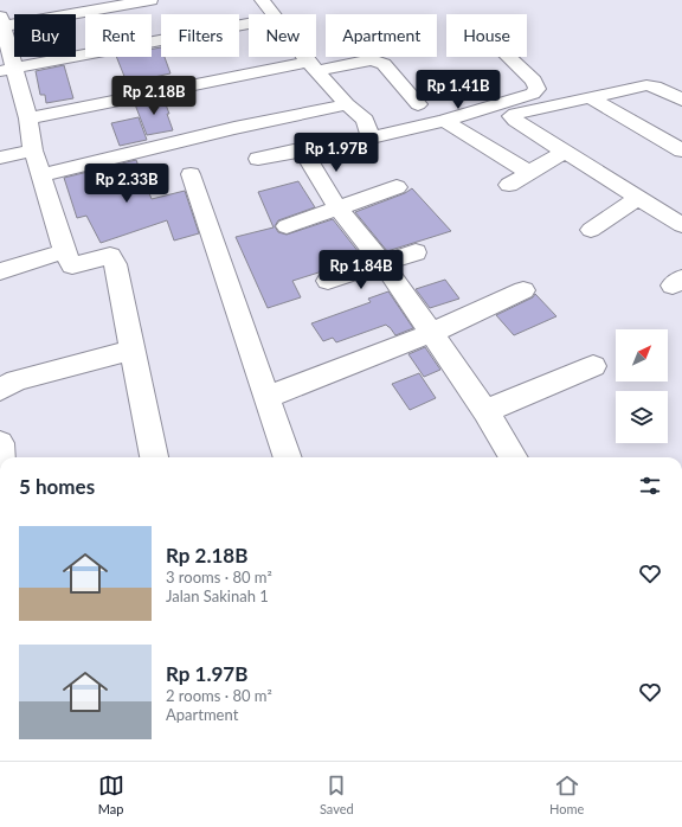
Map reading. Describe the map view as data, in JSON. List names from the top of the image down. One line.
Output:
{"north":"top right","page":{"chip":["Buy","Rent","Filters","New","Apartment","House"],"price":["Rp 1.41B","Rp 2.18B","Rp 1.97B","Rp 2.33B","Rp 1.84B"],"heading":"5 homes","list":[{"name":"Rp 2.18B","note":"3 rooms · 80 m² · Jalan Sakinah 1"},{"name":"Rp 1.97B","note":"2 rooms · 80 m² · Apartment"}],"tabs":["Map","Saved","Home"]}}
